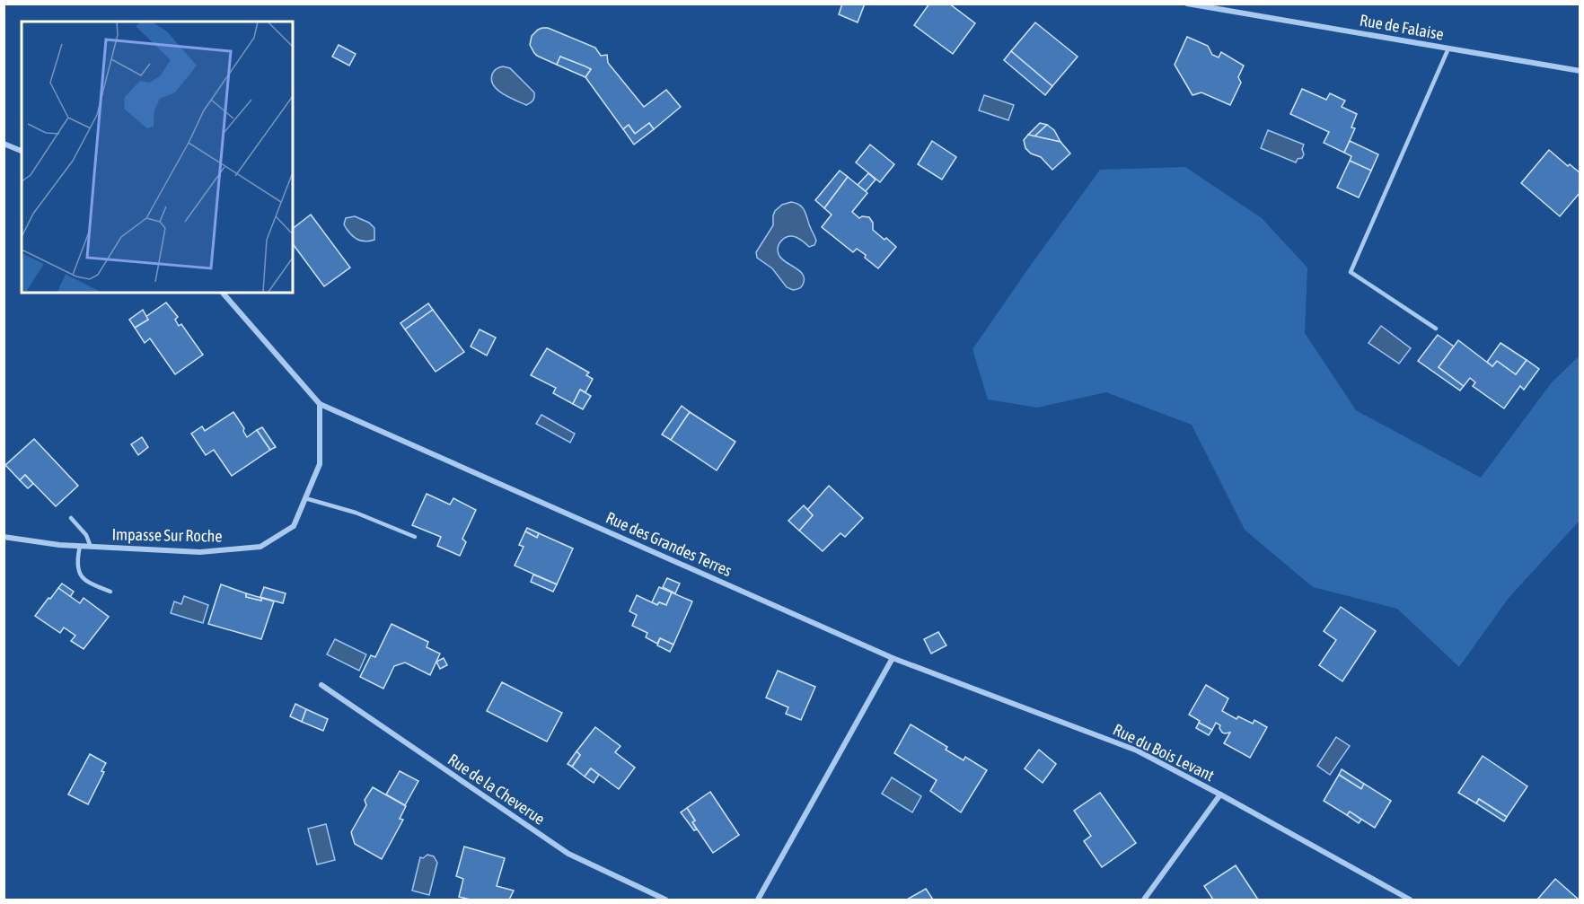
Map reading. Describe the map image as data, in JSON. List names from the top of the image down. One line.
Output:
{"streets":{"street":["Rue de Falaise","Impasse Sur Roche","Rue des Grandes Terres","Rue du Bois Levant","Rue de la Cheverue"]},"crossings":[["Impasse Sur Roche","Rue des Grandes Terres"],["Rue des Grandes Terres","Rue du Bois Levant"]]}
